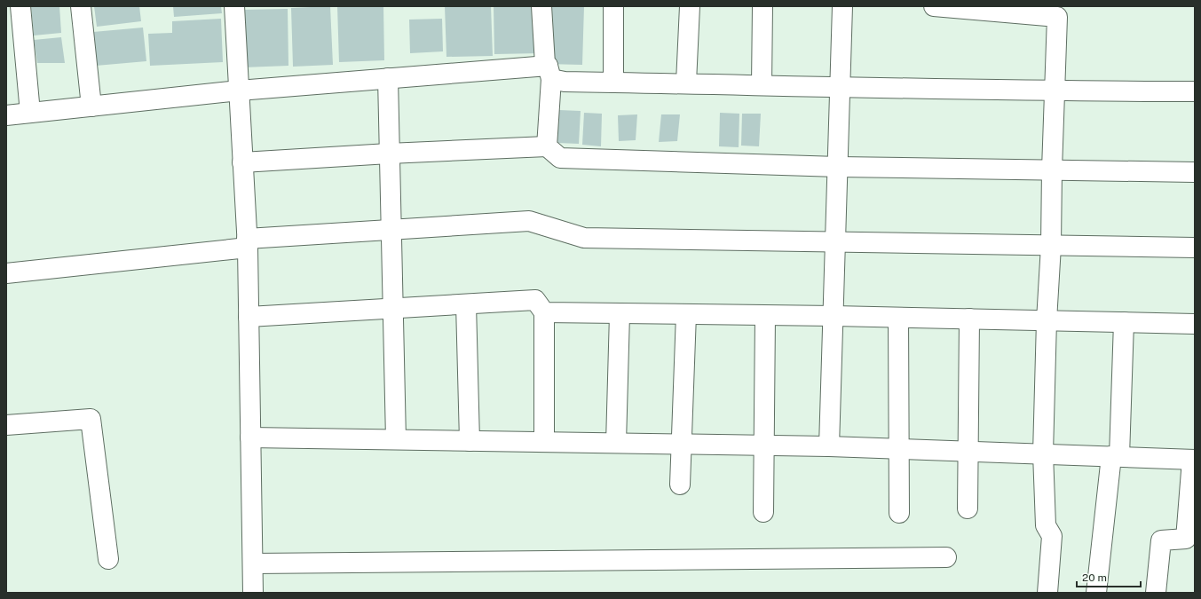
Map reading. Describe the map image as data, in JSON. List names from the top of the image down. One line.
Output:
{"scale_bar":"20 m"}
